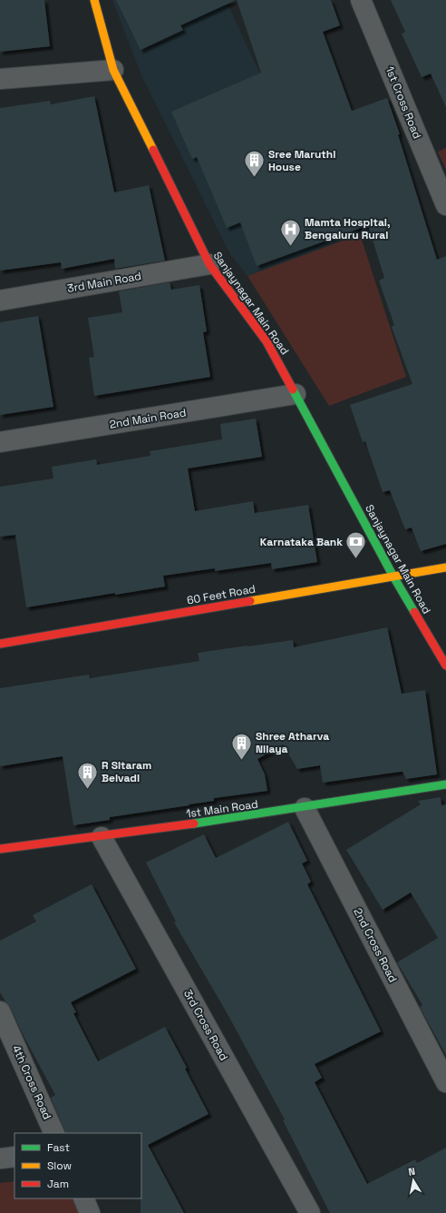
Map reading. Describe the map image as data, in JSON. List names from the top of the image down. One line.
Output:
{"streets":{"street":["1st Cross Road","3rd Main Road","Sanjaynagar Main Road","2nd Main Road","60 Feet Road","1st Main Road","2nd Cross Road","3rd Cross Road","4th Cross Road"]},"crossings":[["3rd Main Road","Sanjaynagar Main Road"],["Sanjaynagar Main Road","2nd Main Road"],["Sanjaynagar Main Road","60 Feet Road"],["1st Main Road","2nd Cross Road"],["1st Main Road","3rd Cross Road"]],"places":{"building":["Sree Maruthi House","Shree Atharva Nilaya","R Sitaram Belvadi"],"hospital":["Mamta Hospital, Bengaluru Rural"],"bank":["Karnataka Bank"]},"legend":["Fast","Slow","Jam"],"north":"top"}
